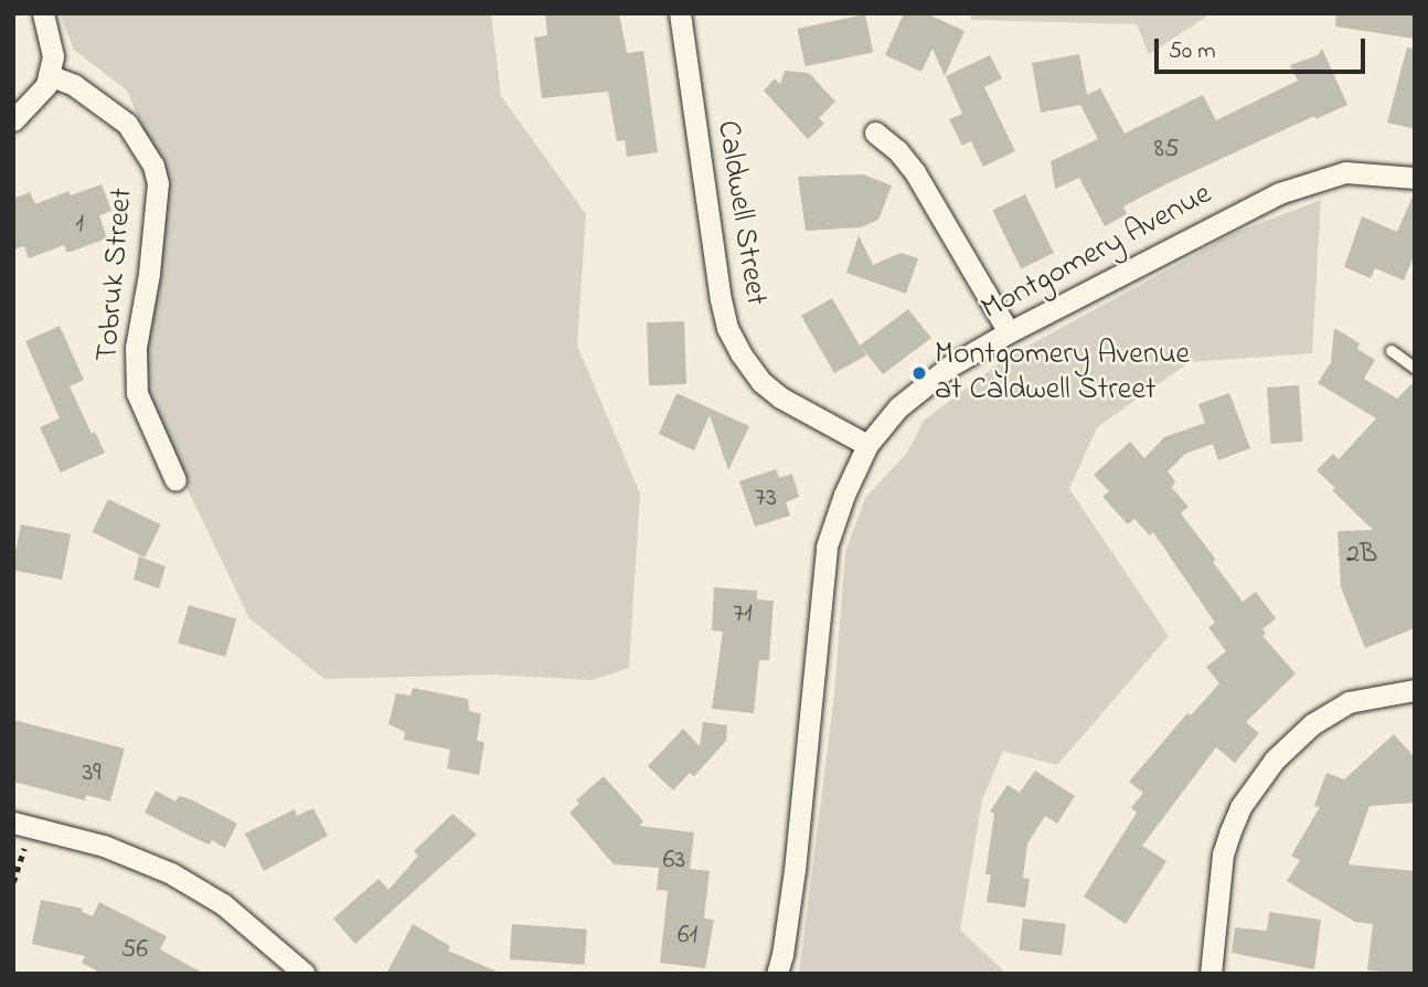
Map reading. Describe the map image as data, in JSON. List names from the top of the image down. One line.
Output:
{"streets":{"street":["Caldwell Street","Montgomery Avenue","Tobruk Street"]},"crossings":[["Caldwell Street","Montgomery Avenue"]],"places":["Montgomery Avenue at Caldwell Street"],"house_numbers":["85","1","73","2B","71","39","63","61","56"],"scale_bar":"50 m"}
